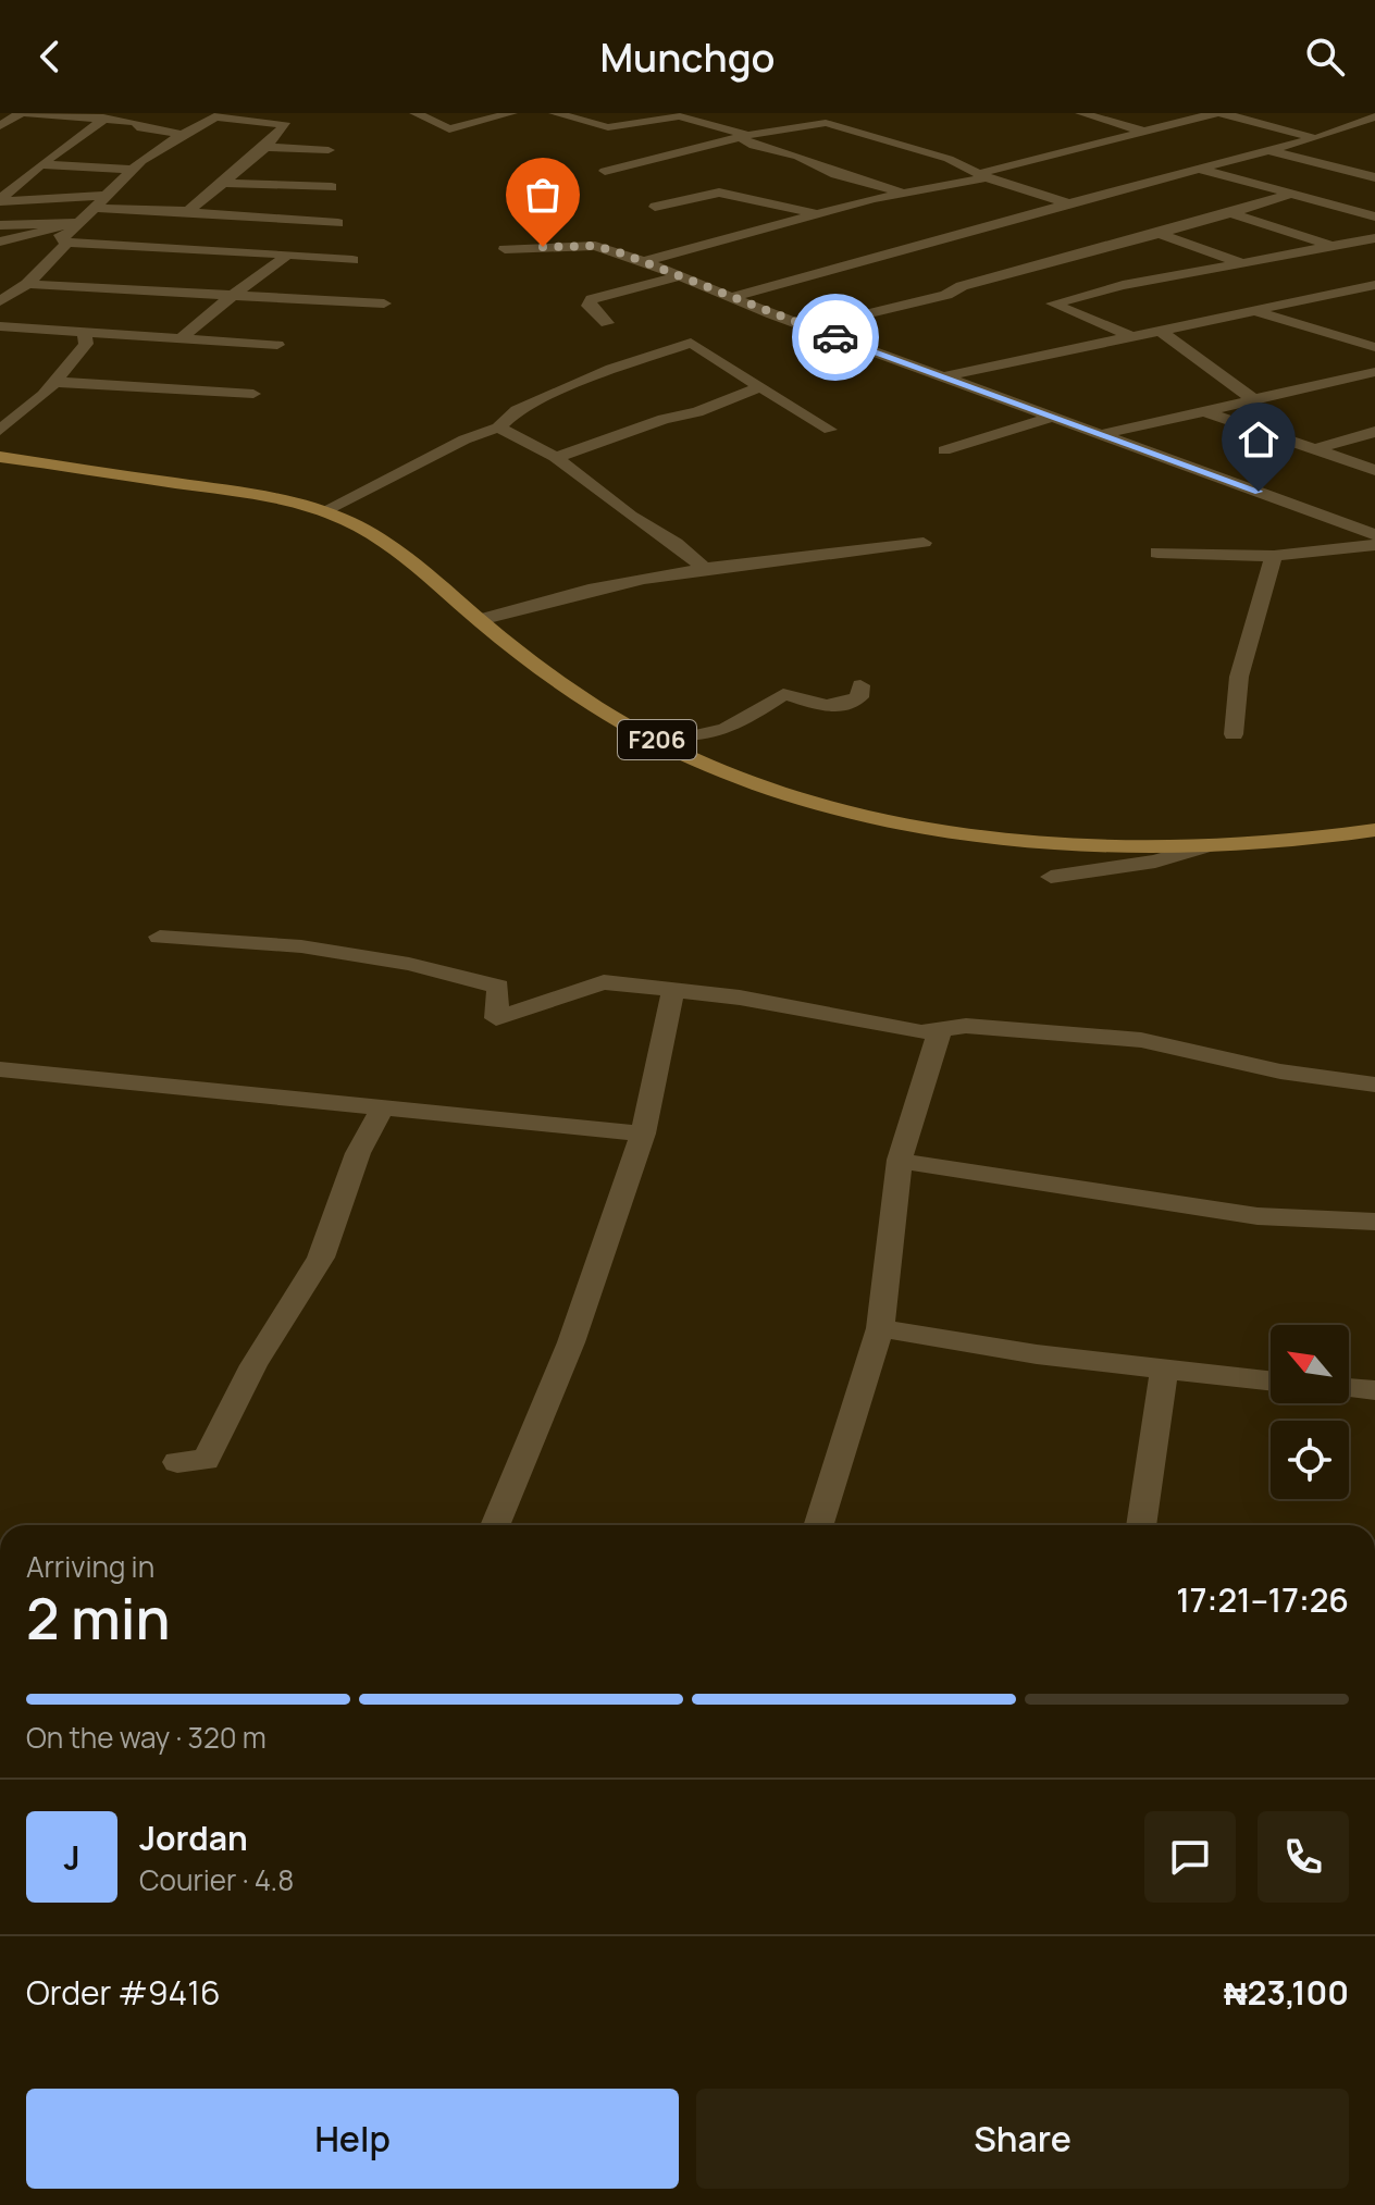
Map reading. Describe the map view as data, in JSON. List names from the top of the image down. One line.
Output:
{"streets":{"main road":["F206"]},"north":"top left","page":{"header":"Munchgo","heading":["2 min","Arriving in","17:21–17:26"],"panel":["Jordan","Courier · 4.8","Order #9416","₦23,100"],"bar":"On the way · 320 m","round":"J","buttons":["Help","Share"]}}
